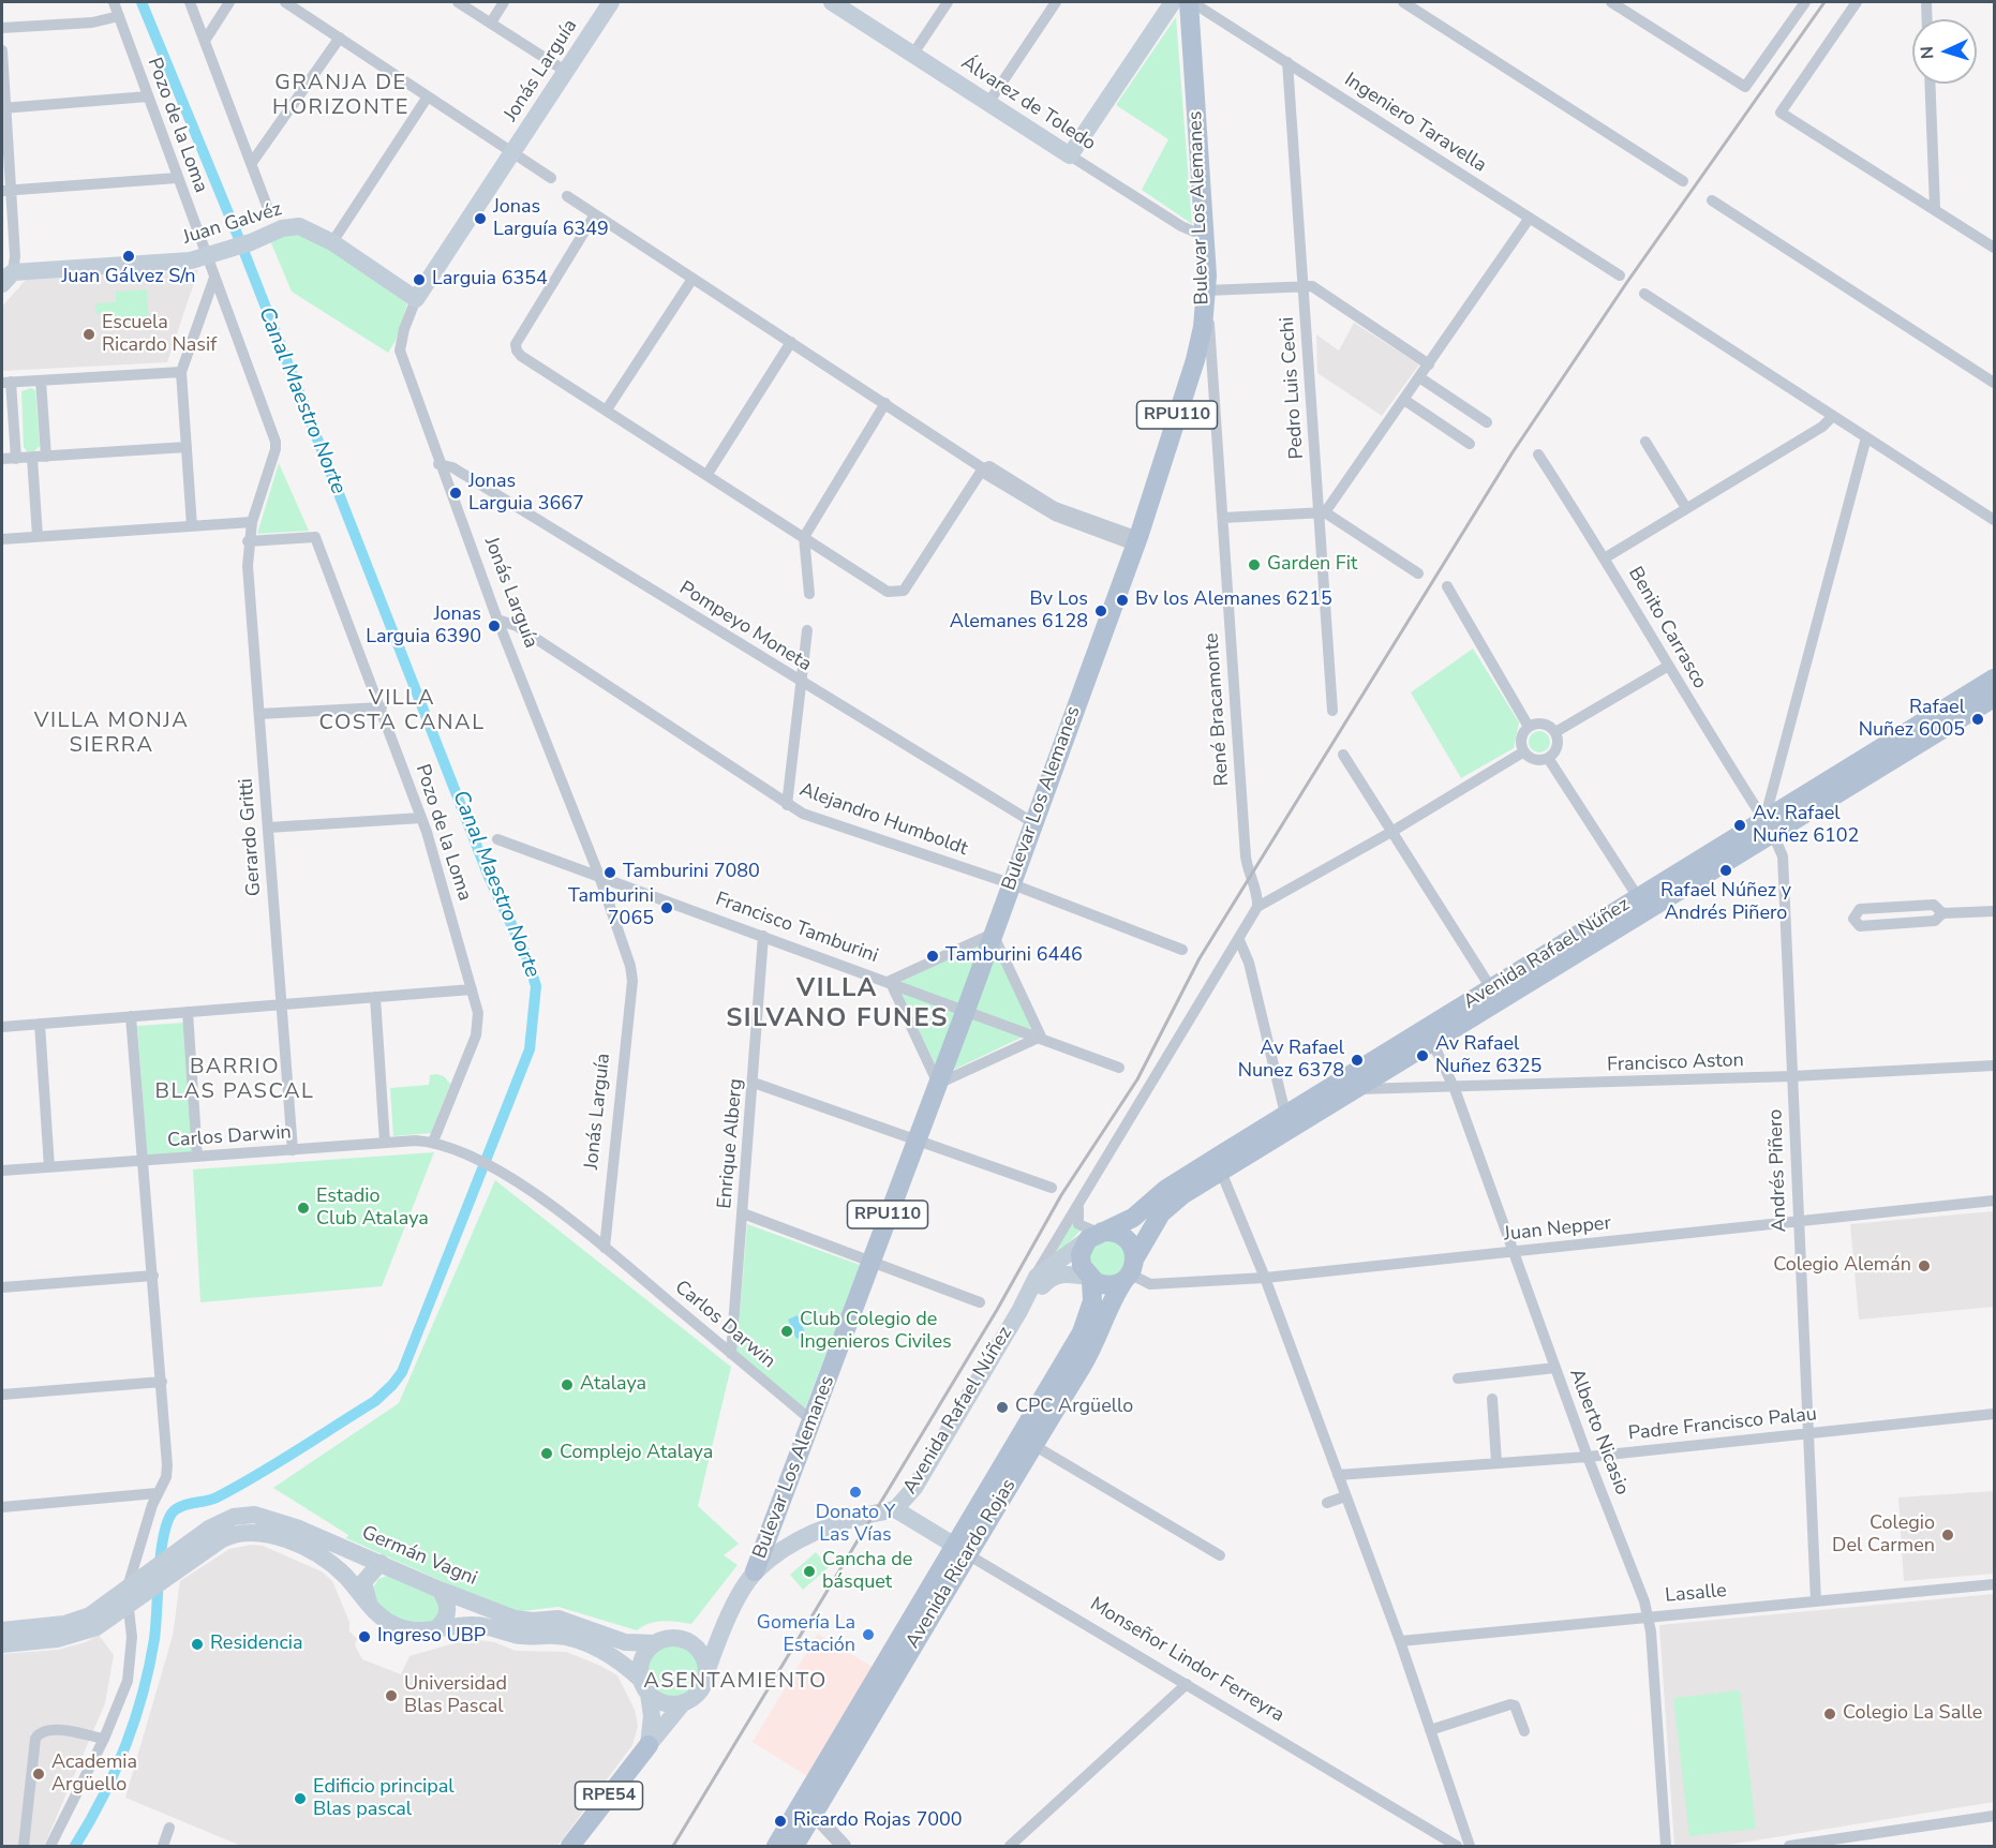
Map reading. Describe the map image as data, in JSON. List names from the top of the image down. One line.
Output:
{"streets":{"main road":["Jonás Larguía","Álvarez de Toledo","Bulevar Los Alemanes","Juan Galvéz","RPU110","Avenida Rafael Núñez","Germán Vagni","Avenida Ricardo Rojas","Monseñor Lindor Ferreyra","RPE54"],"street":["Ingeniero Taravella","Pozo de la Loma","Pedro Luis Cechi","Pompeyo Moneta","Benito Carrasco","René Bracamonte","Alejandro Humboldt","Gerardo Gritti","Francisco Tamburini","Francisco Aston","Carlos Darwin","Enrique Alberg","Andrés Piñero","Juan Nepper","Padre Francisco Palau","Alberto Nicasio","Lasalle"]},"crossings":[["Jonás Larguía","Juan Galvéz"],["Jonás Larguía","Pompeyo Moneta"],["Jonás Larguía","Alejandro Humboldt"],["Jonás Larguía","Francisco Tamburini"],["Jonás Larguía","Carlos Darwin"],["Álvarez de Toledo","Bulevar Los Alemanes"],["Ingeniero Taravella","Bulevar Los Alemanes"],["Ingeniero Taravella","Pedro Luis Cechi"],["Pozo de la Loma","Juan Galvéz"],["Pozo de la Loma","Gerardo Gritti"],["Pozo de la Loma","Carlos Darwin"],["Bulevar Los Alemanes","Pompeyo Moneta"],["Bulevar Los Alemanes","René Bracamonte"],["Bulevar Los Alemanes","Alejandro Humboldt"],["Bulevar Los Alemanes","Francisco Tamburini"],["Bulevar Los Alemanes","Carlos Darwin"],["Benito Carrasco","Avenida Rafael Núñez"],["Benito Carrasco","Andrés Piñero"],["Gerardo Gritti","Carlos Darwin"],["Francisco Tamburini","Enrique Alberg"],["Avenida Rafael Núñez","Francisco Aston"],["Avenida Rafael Núñez","Andrés Piñero"],["Avenida Rafael Núñez","Juan Nepper"],["Avenida Rafael Núñez","Alberto Nicasio"],["Avenida Rafael Núñez","Avenida Ricardo Rojas"],["Avenida Rafael Núñez","Monseñor Lindor Ferreyra"],["Francisco Aston","Andrés Piñero"],["Francisco Aston","Alberto Nicasio"],["Carlos Darwin","Enrique Alberg"],["Andrés Piñero","Juan Nepper"],["Andrés Piñero","Padre Francisco Palau"],["Andrés Piñero","Lasalle"],["Juan Nepper","Alberto Nicasio"],["Juan Nepper","Avenida Ricardo Rojas"],["Padre Francisco Palau","Alberto Nicasio"],["Alberto Nicasio","Lasalle"],["Avenida Ricardo Rojas","Monseñor Lindor Ferreyra"]],"districts":["GRANJA DE HORIZONTE","VILLA COSTA CANAL","VILLA MONJA SIERRA","VILLA SILVANO FUNES","BARRIO BLAS PASCAL","ASENTAMIENTO"],"water":["Canal Maestro Norte"],"places":["Jonas Larguía 6349","Juan Gálvez S/n","Larguia 6354","Escuela Ricardo Nasif","Jonas Larguia 3667","Garden Fit","Bv los Alemanes 6215","Bv Los Alemanes 6128","Jonas Larguia 6390","Rafael Nuñez 6005","Av. Rafael Nuñez 6102","Rafael Núñez y Andrés Piñero","Tamburini 7080","Tamburini 7065","Tamburini 6446","Av Rafael Nuñez 6325","Av Rafael Nunez 6378","Estadio Club Atalaya","Colegio Alemán","Club Colegio de Ingenieros Civiles","Atalaya","CPC Argüello","Complejo Atalaya","Donato Y Las Vías","Colegio Del Carmen","Cancha de básquet","Gomería La Estación","Ingreso UBP","Residencia","Universidad Blas Pascal","Colegio La Salle","Academia Argüello","Edificio principal Blas pascal","Ricardo Rojas 7000"],"north":"left"}
